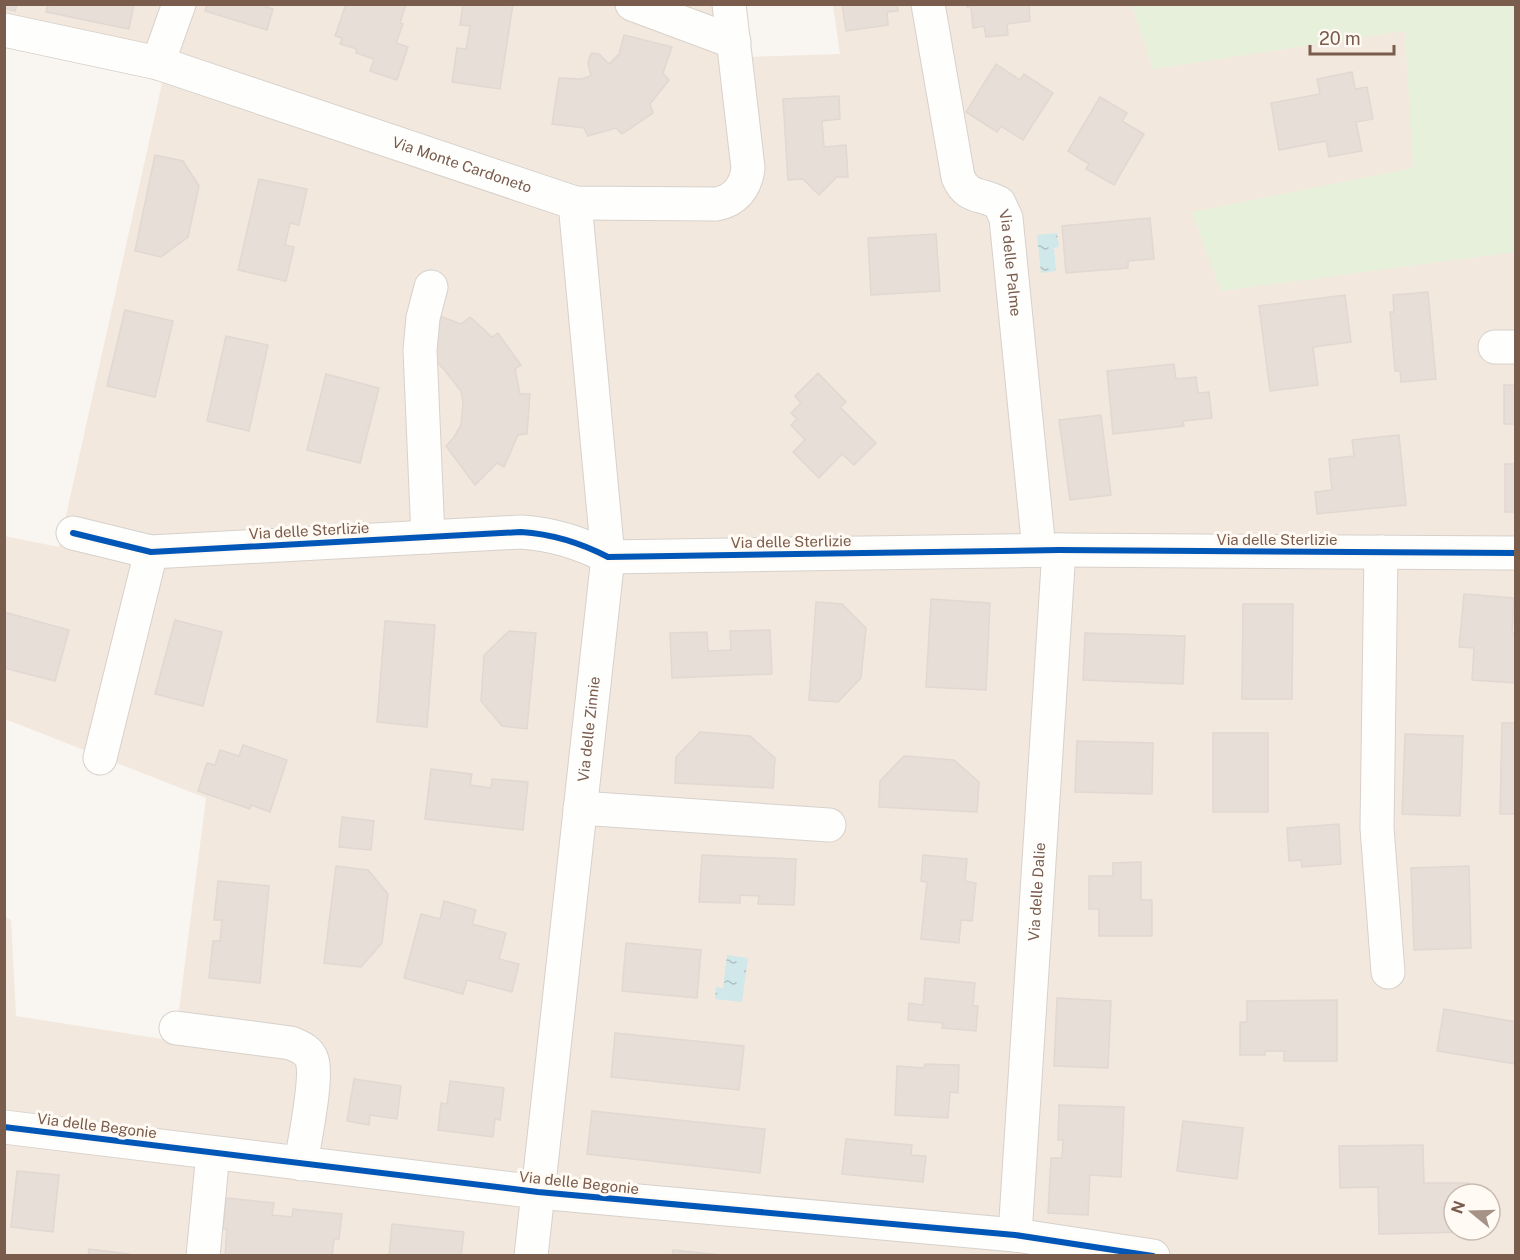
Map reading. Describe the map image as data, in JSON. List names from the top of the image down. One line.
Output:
{"streets":{"street":["Via Monte Cardoneto","Via delle Palme","Via delle Sterlizie","Via delle Zinnie","Via delle Dalie","Via delle Begonie"]},"crossings":[["Via Monte Cardoneto","Via delle Zinnie"],["Via delle Palme","Via delle Sterlizie"],["Via delle Palme","Via delle Dalie"],["Via delle Sterlizie","Via delle Zinnie"],["Via delle Sterlizie","Via delle Dalie"],["Via delle Zinnie","Via delle Begonie"],["Via delle Dalie","Via delle Begonie"]],"scale_bar":"20 m","north":"left"}
